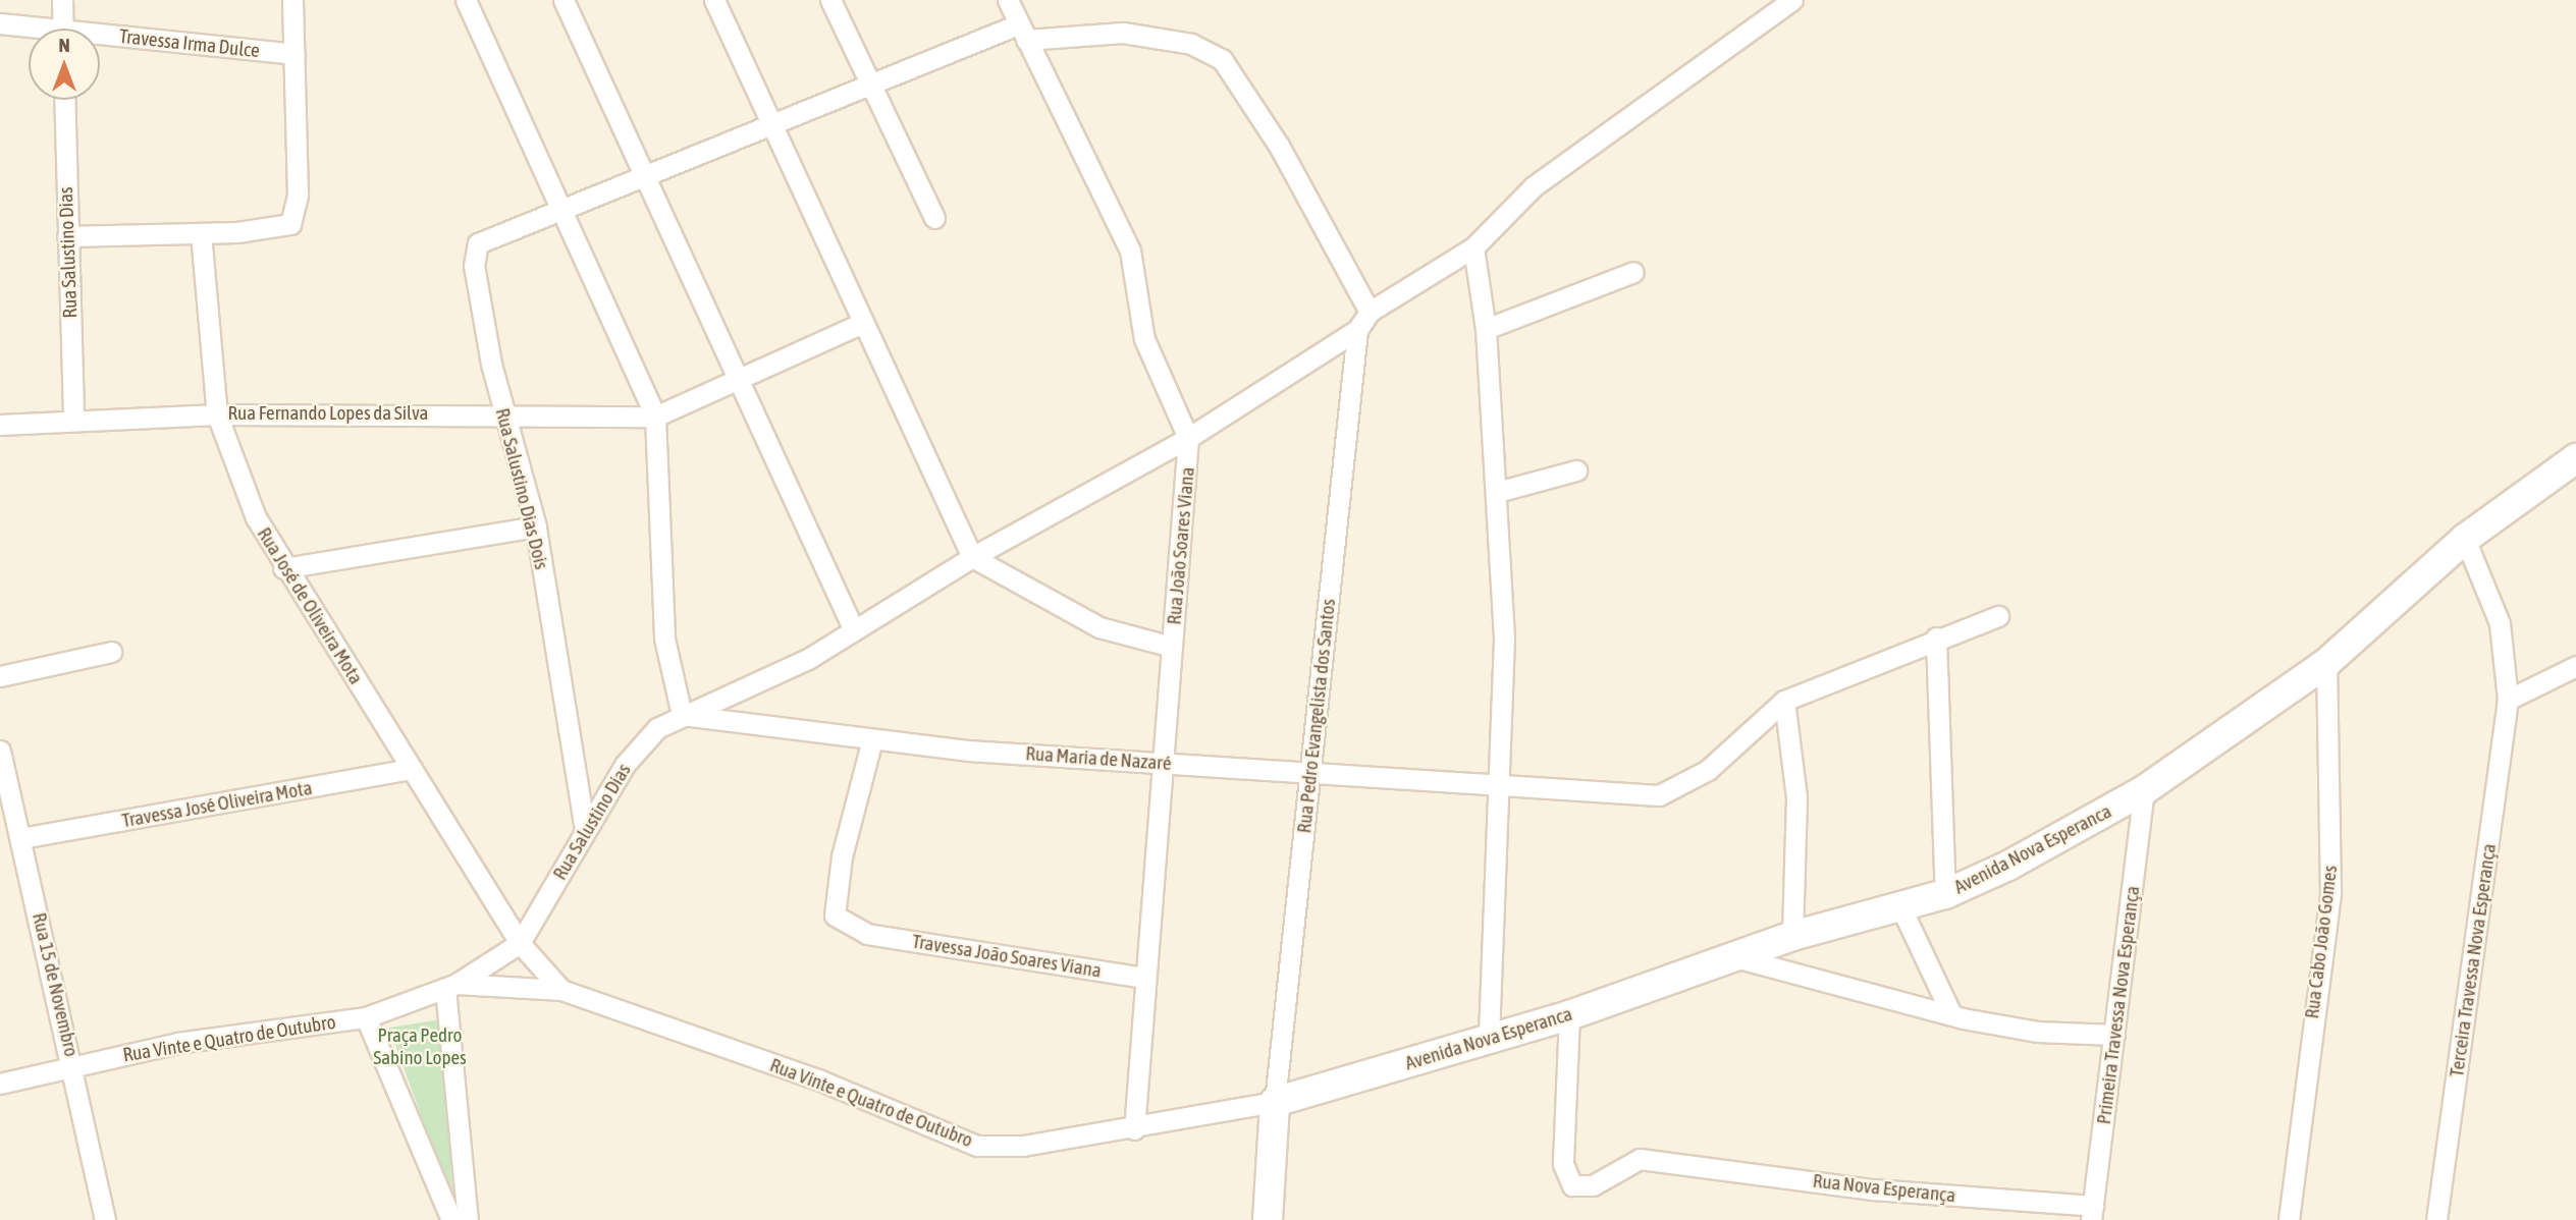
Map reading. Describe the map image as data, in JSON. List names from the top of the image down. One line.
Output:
{"streets":{"main road":["Avenida Nova Esperanca"],"street":["Travessa Irma Dulce","Rua Salustino Dias","Rua Fernando Lopes da Silva","Rua Salustino Dias Dois","Rua João Soares Viana","Rua José de Oliveira Mota","Rua Pedro Evangelista dos Santos","Rua Maria de Nazaré","Travessa José Oliveira Mota","Rua Cabo João Gomes","Travessa João Soares Viana","Terceira Travessa Nova Esperança","Rua 15 de Novembro","Primeira Travessa Nova Esperança","Rua Vinte e Quatro de Outubro","Rua Nova Esperança"]},"crossings":[["Rua Salustino Dias","Rua Fernando Lopes da Silva"],["Rua Salustino Dias","Rua Salustino Dias Dois"],["Rua Salustino Dias","Rua João Soares Viana"],["Rua Salustino Dias","Rua José de Oliveira Mota"],["Rua Salustino Dias","Rua Pedro Evangelista dos Santos"],["Rua Salustino Dias","Rua Maria de Nazaré"],["Rua Salustino Dias","Rua Vinte e Quatro de Outubro"],["Rua Fernando Lopes da Silva","Rua Salustino Dias Dois"],["Rua Fernando Lopes da Silva","Rua José de Oliveira Mota"],["Rua Salustino Dias Dois","Rua João Soares Viana"],["Rua João Soares Viana","Rua Maria de Nazaré"],["Rua João Soares Viana","Travessa João Soares Viana"],["Rua João Soares Viana","Rua Vinte e Quatro de Outubro"],["Rua José de Oliveira Mota","Travessa José Oliveira Mota"],["Rua José de Oliveira Mota","Rua Vinte e Quatro de Outubro"],["Rua Pedro Evangelista dos Santos","Rua Maria de Nazaré"],["Rua Pedro Evangelista dos Santos","Avenida Nova Esperanca"],["Rua Pedro Evangelista dos Santos","Rua Vinte e Quatro de Outubro"],["Rua Maria de Nazaré","Travessa João Soares Viana"],["Travessa José Oliveira Mota","Rua 15 de Novembro"],["Avenida Nova Esperanca","Rua Cabo João Gomes"],["Avenida Nova Esperanca","Terceira Travessa Nova Esperança"],["Avenida Nova Esperanca","Primeira Travessa Nova Esperança"],["Avenida Nova Esperanca","Rua Vinte e Quatro de Outubro"],["Avenida Nova Esperanca","Rua Nova Esperança"],["Rua 15 de Novembro","Rua Vinte e Quatro de Outubro"],["Primeira Travessa Nova Esperança","Rua Nova Esperança"]],"parks":["Praça Pedro Sabino Lopes"],"north":"top"}
